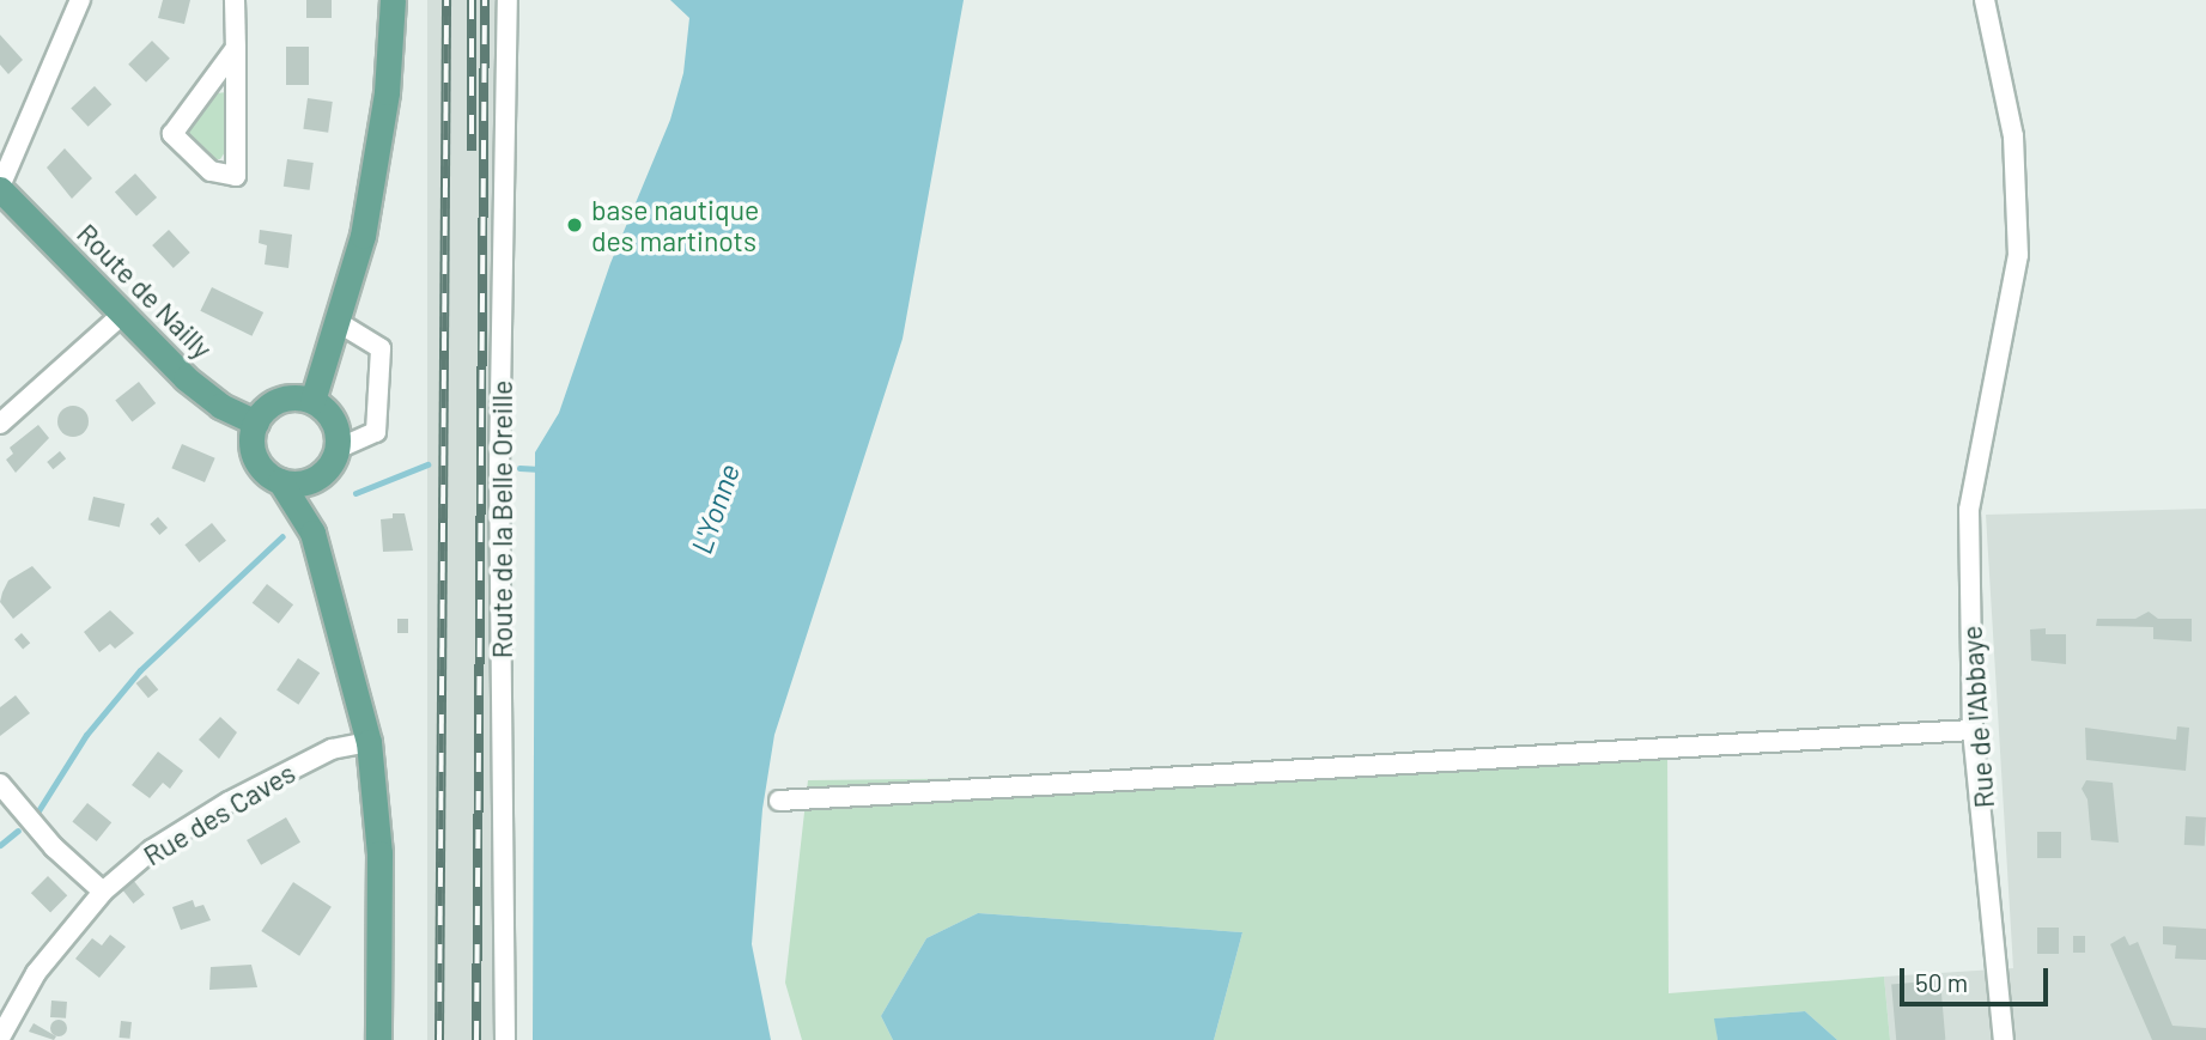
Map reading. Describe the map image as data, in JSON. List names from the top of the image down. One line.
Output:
{"streets":{"main road":["Route de Nailly"],"street":["Route de la Belle Oreille","Rue de l'Abbaye","Rue des Caves"]},"water":["L'Yonne"],"places":["base nautique des martinots"],"scale_bar":"50 m"}
